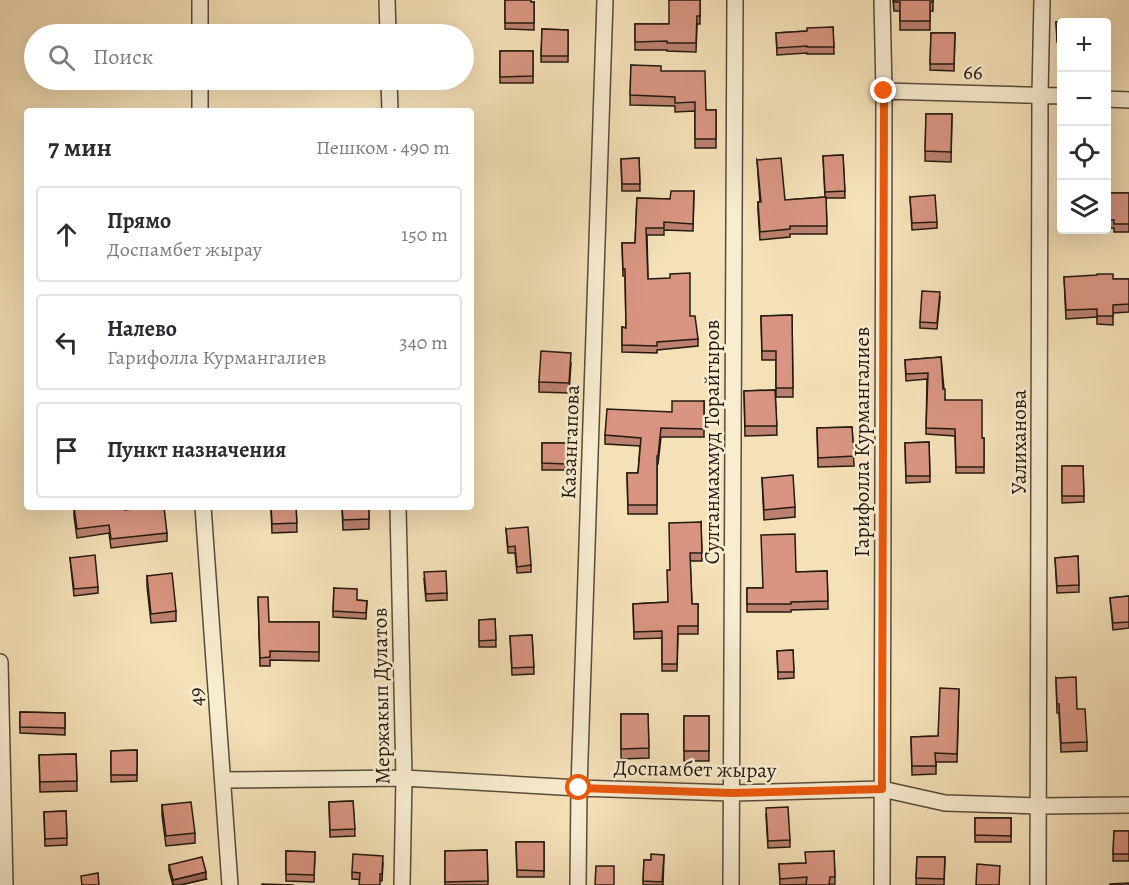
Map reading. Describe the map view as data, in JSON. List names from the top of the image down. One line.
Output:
{"streets":{"street":["66","Казангапова","Султанмахмуд Торайгыров","Гарифолла Курмангалиев","Уалиханова","Мержакып Дулатов","49","Доспамбет жырау"]},"crossings":[["66","Гарифолла Курмангалиев"],["66","Уалиханова"],["Казангапова","Доспамбет жырау"],["Султанмахмуд Торайгыров","Доспамбет жырау"],["Гарифолла Курмангалиев","Доспамбет жырау"],["Уалиханова","Доспамбет жырау"],["Мержакып Дулатов","Доспамбет жырау"],["49","Доспамбет жырау"]],"page":{"map_buttons":["+","−"],"search":"Поиск","heading":["7 мин","Пешком · 490 m"],"list":[["Прямо","Доспамбет жырау","150 m"],["Налево","Гарифолла Курмангалиев","340 m"],"Пункт назначения"]}}
